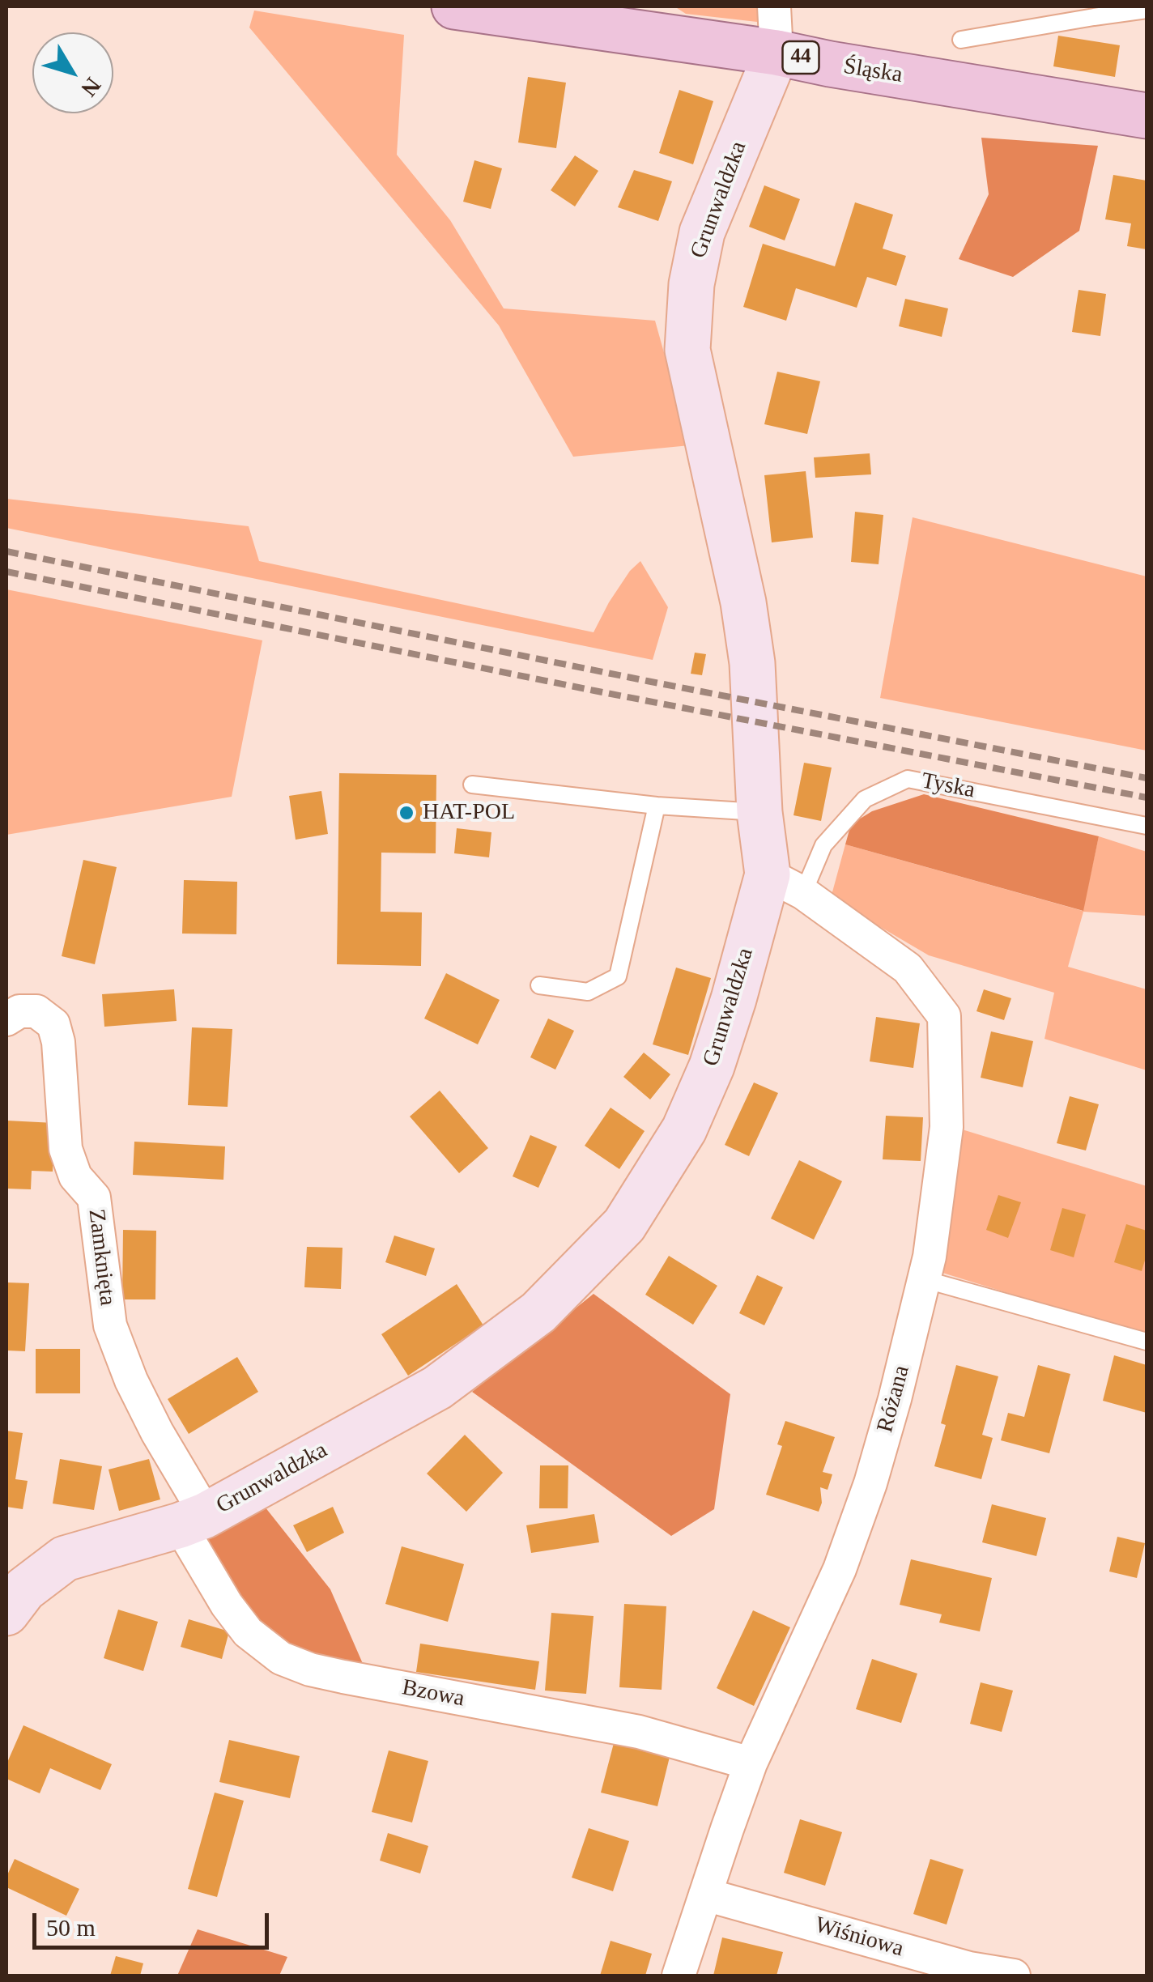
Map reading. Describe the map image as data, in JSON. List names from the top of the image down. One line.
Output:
{"streets":{"main road":["44","Śląska"],"street":["Grunwaldzka","Zamknięta","Różana","Bzowa","Wiśniowa"],"lane":["Tyska"]},"crossings":[["Śląska","Grunwaldzka"],["Grunwaldzka","Tyska"],["Grunwaldzka","Zamknięta"],["Grunwaldzka","Różana"],["Grunwaldzka","Bzowa"],["Tyska","Różana"],["Zamknięta","Bzowa"],["Różana","Bzowa"],["Różana","Wiśniowa"]],"places":["HAT-POL"],"scale_bar":"50 m","north":"bottom right"}
